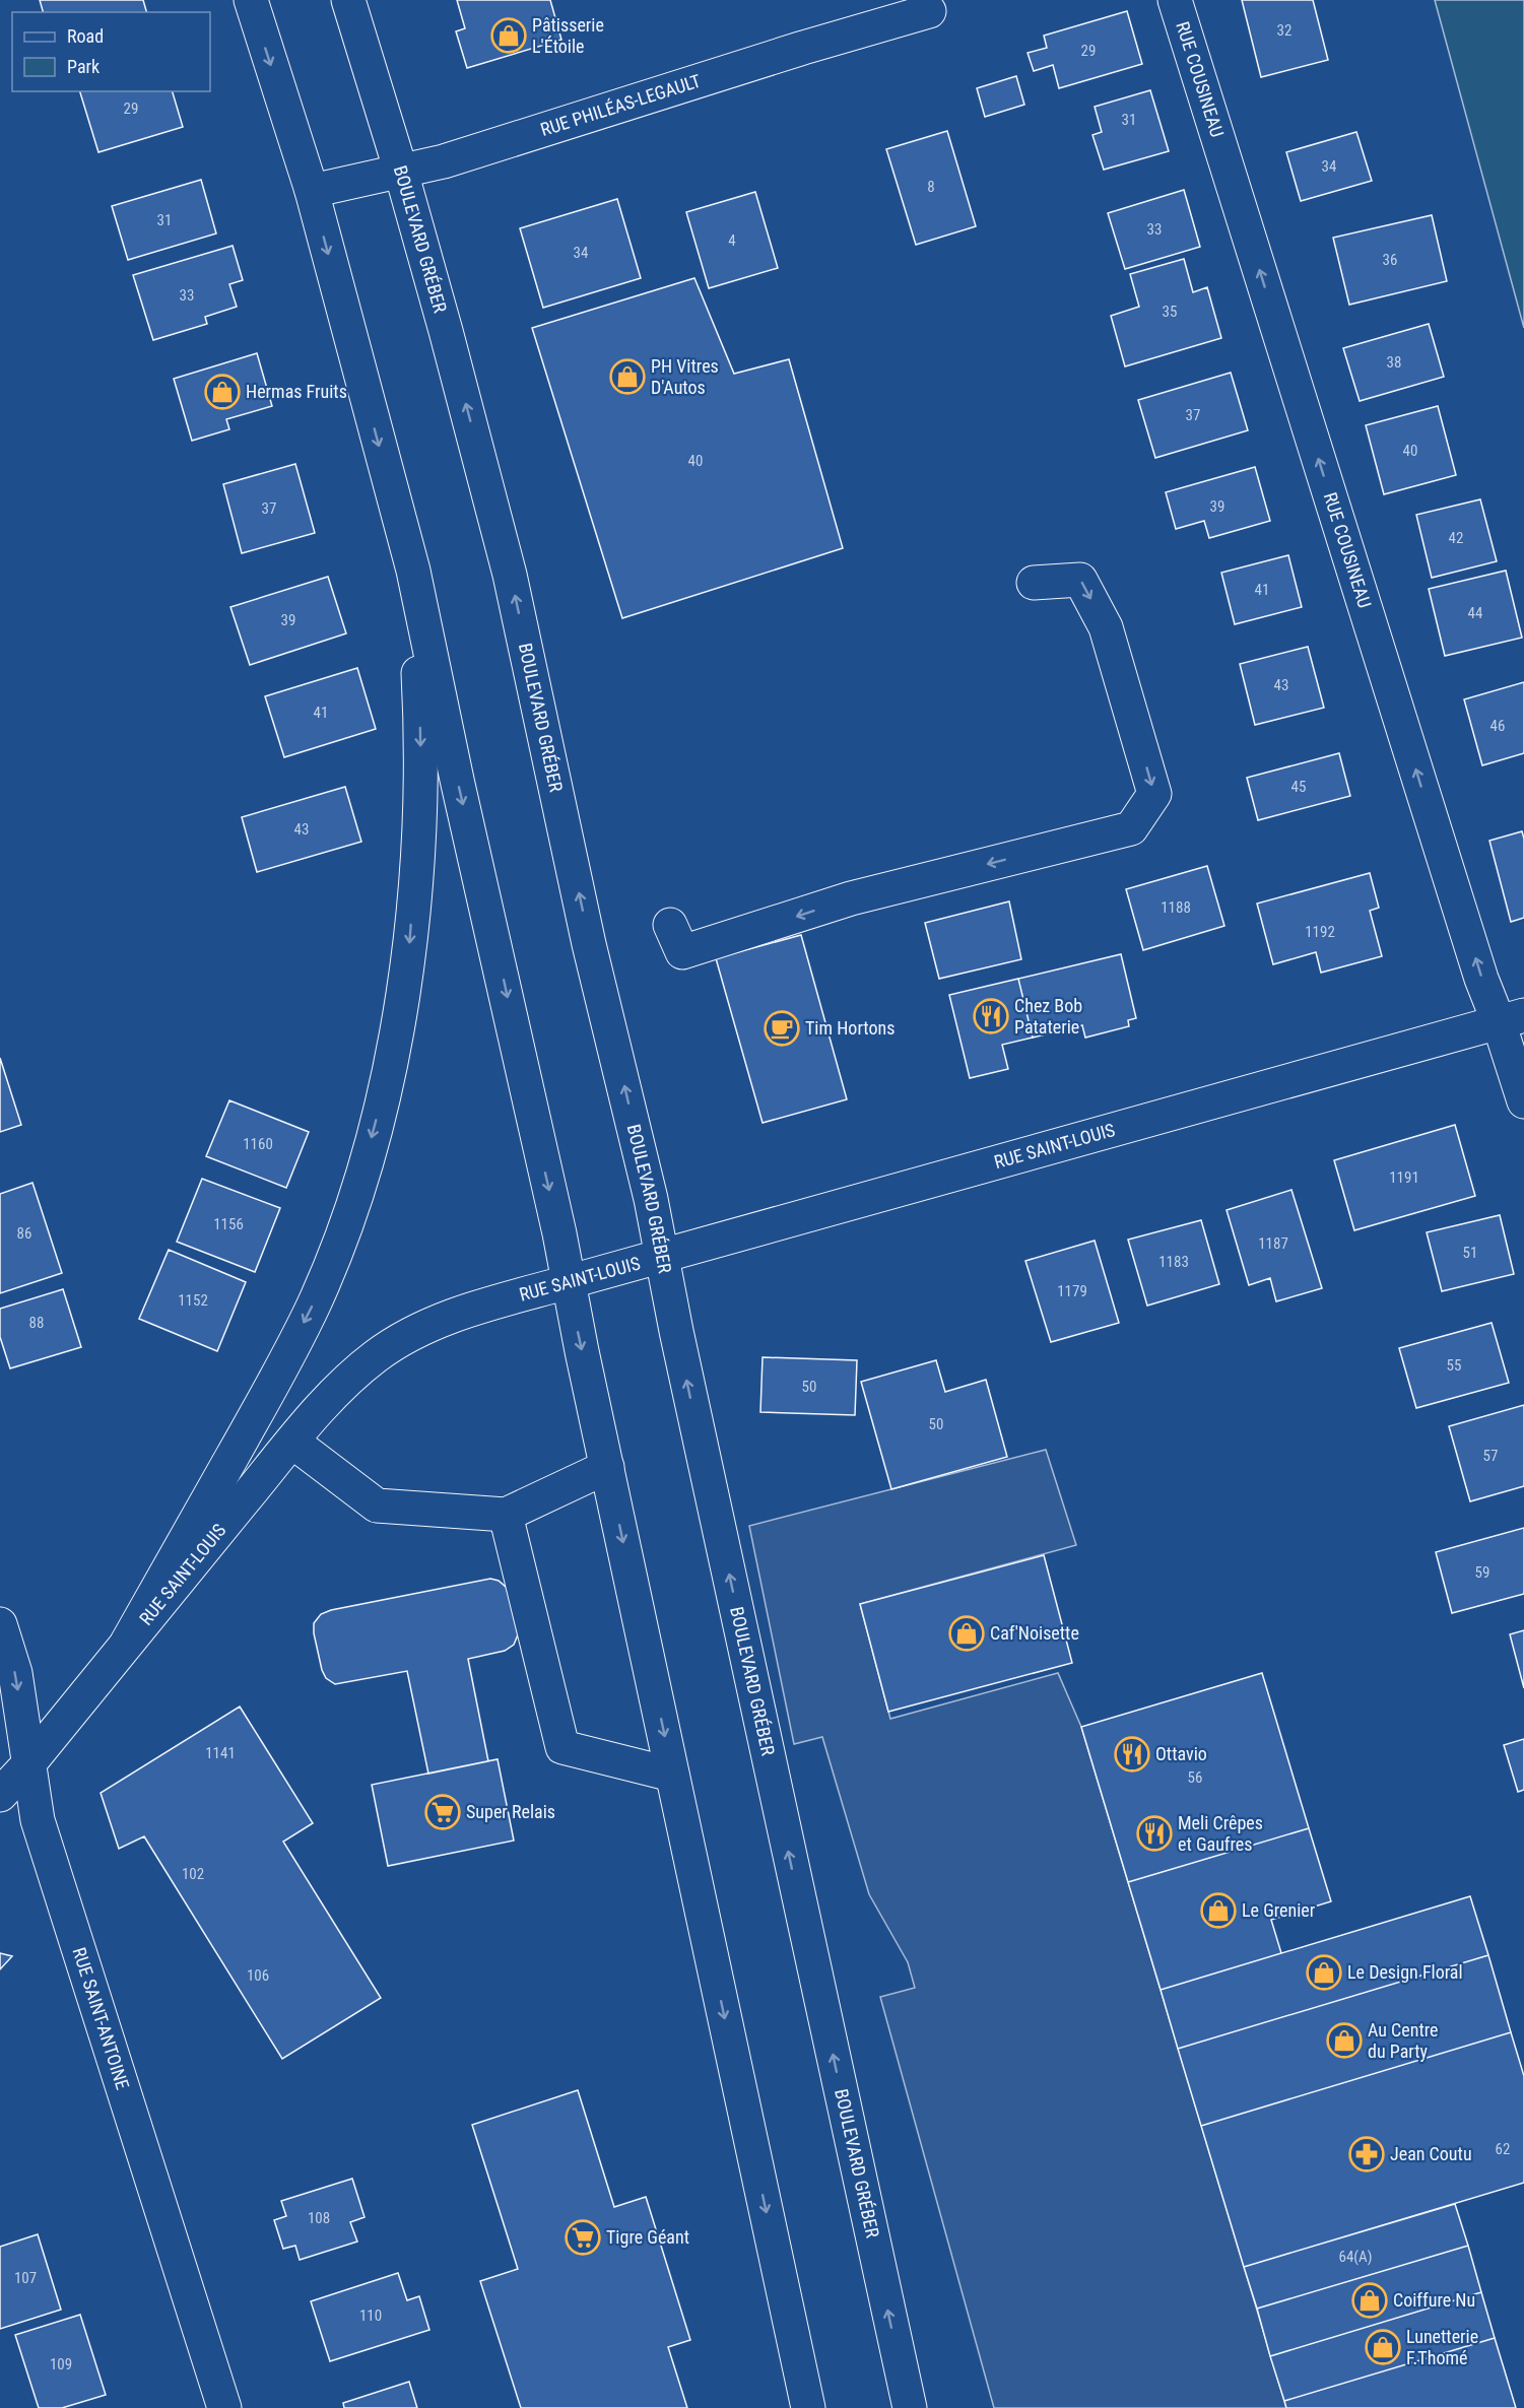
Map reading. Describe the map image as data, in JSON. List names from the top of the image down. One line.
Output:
{"streets":{"main road":["RUE COUSINEAU","RUE PHILÉAS-LEGAULT","BOULEVARD GRÉBER","RUE SAINT-LOUIS","RUE SAINT-ANTOINE"]},"crossings":[["RUE COUSINEAU","RUE SAINT-LOUIS"],["RUE PHILÉAS-LEGAULT","BOULEVARD GRÉBER"],["BOULEVARD GRÉBER","RUE SAINT-LOUIS"],["RUE SAINT-LOUIS","RUE SAINT-ANTOINE"]],"one_way":["RUE COUSINEAU"],"places":{"shop":["Pâtisserie L'Étoile","PH Vitres D'Autos","Hermas Fruits","Caf'Noisette","Le Grenier","Le Design Floral","Au Centre du Party","Coiffure Nu","Lunetterie F.Thomé"],"restaurant":["Chez Bob Pataterie","Ottavio","Meli Crêpes et Gaufres"],"cafe":["Tim Hortons"],"supermarket":["Super Relais","Tigre Géant"],"pharmacy":["Jean Coutu"]},"house_numbers":["32","29","29","31","34","8","31","33","4","34","36","33","35","38","37","40","40","39","37","42","41","44","39","43","41","46","45","43","1188","1192","1160","1191","1156","86","1187","51","1183","1179","1152","88","55","50","50","57","59","1141","56","102","106","62","108","64(A)","107","110","109"],"legend":["Road","Park"]}
